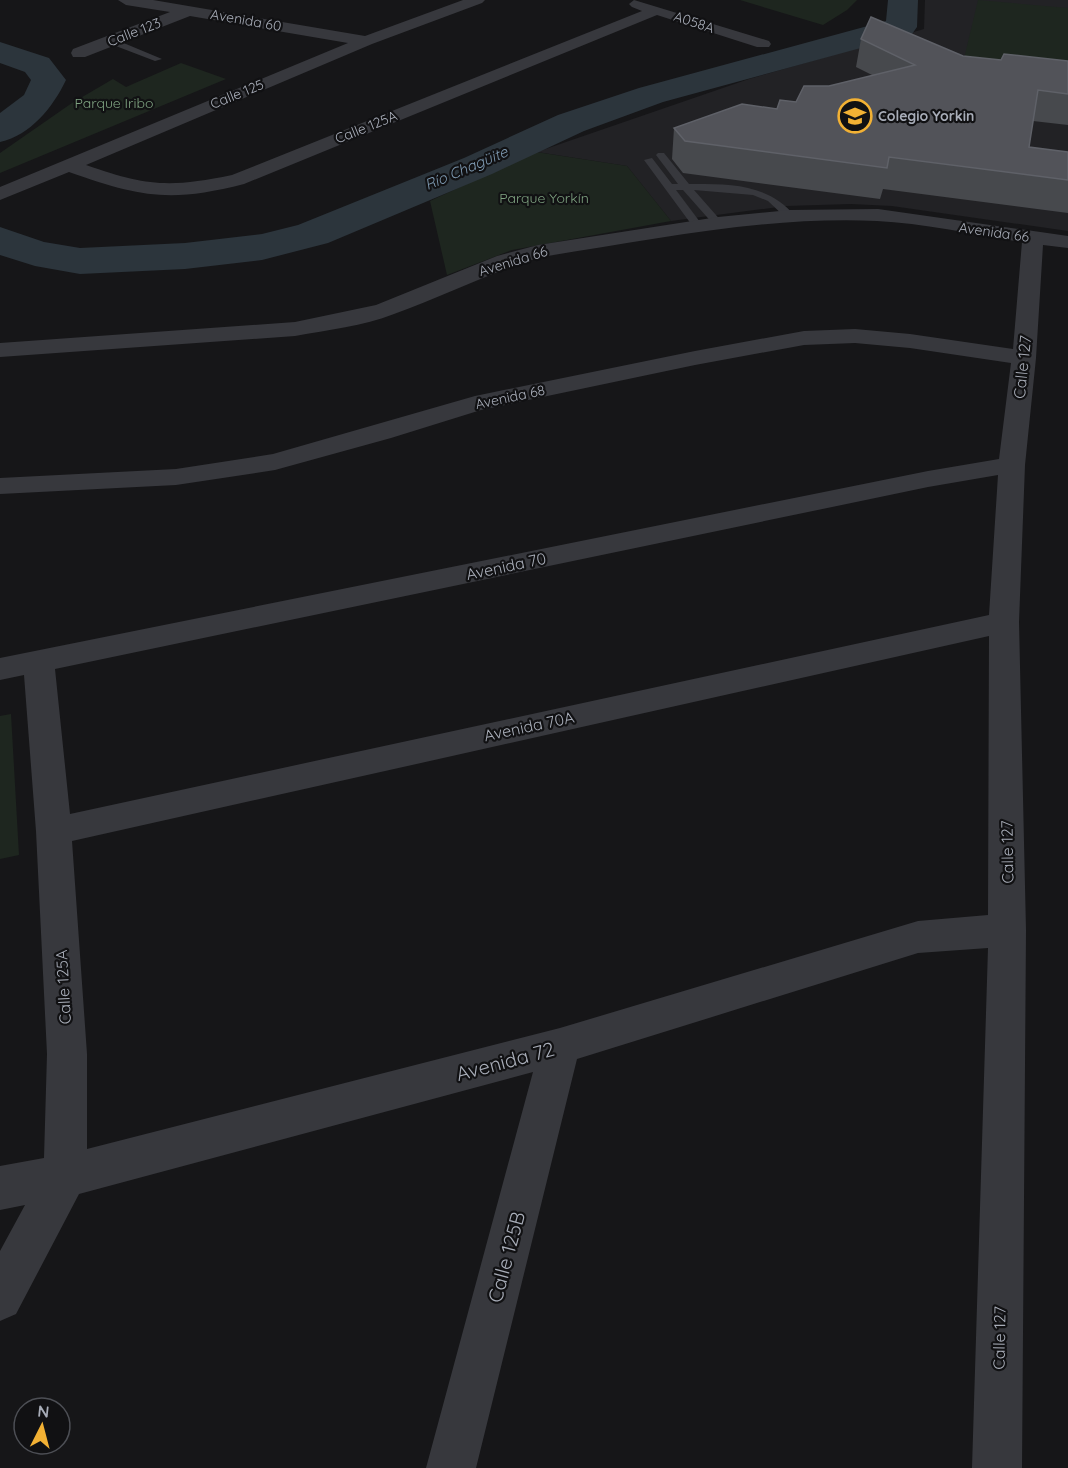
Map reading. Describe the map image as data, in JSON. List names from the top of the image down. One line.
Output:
{"streets":{"street":["Avenida 60","A058A","Calle 123","Calle 125","Calle 125A","Avenida 66","Calle 127","Avenida 68","Avenida 70","Avenida 70A","Avenida 72","Calle 125B"]},"crossings":[["Avenida 60","Calle 123"],["Avenida 60","Calle 125"],["A058A","Calle 125A"],["Calle 125","Calle 125A"],["Calle 125A","Avenida 70"],["Calle 125A","Avenida 70A"],["Calle 125A","Avenida 72"],["Avenida 66","Calle 127"],["Calle 127","Avenida 68"],["Calle 127","Avenida 70"],["Calle 127","Avenida 70A"],["Calle 127","Avenida 72"],["Avenida 72","Calle 125B"]],"water":["Río Chagüite"],"parks":["Parque Iribo","Parque Yorkín"],"places":{"school or university":["Colegio Yorkin"]},"north":"top"}
